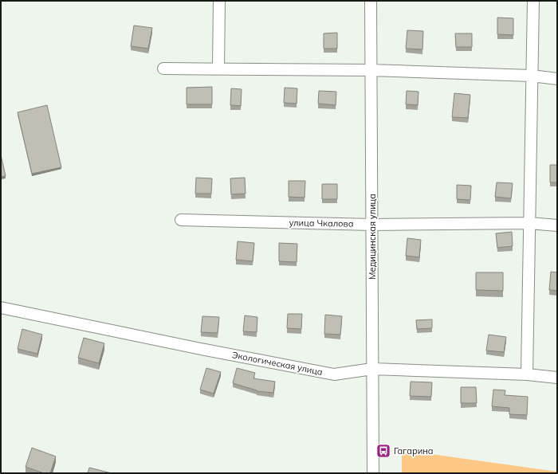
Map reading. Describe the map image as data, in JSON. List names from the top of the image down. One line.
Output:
{"streets":{"street":["улица Чкалова","Медицинская улица","Экологическая улица"]},"crossings":[["улица Чкалова","Медицинская улица"],["Медицинская улица","Экологическая улица"]],"places":{"bus stop":["Гагарина"]}}
